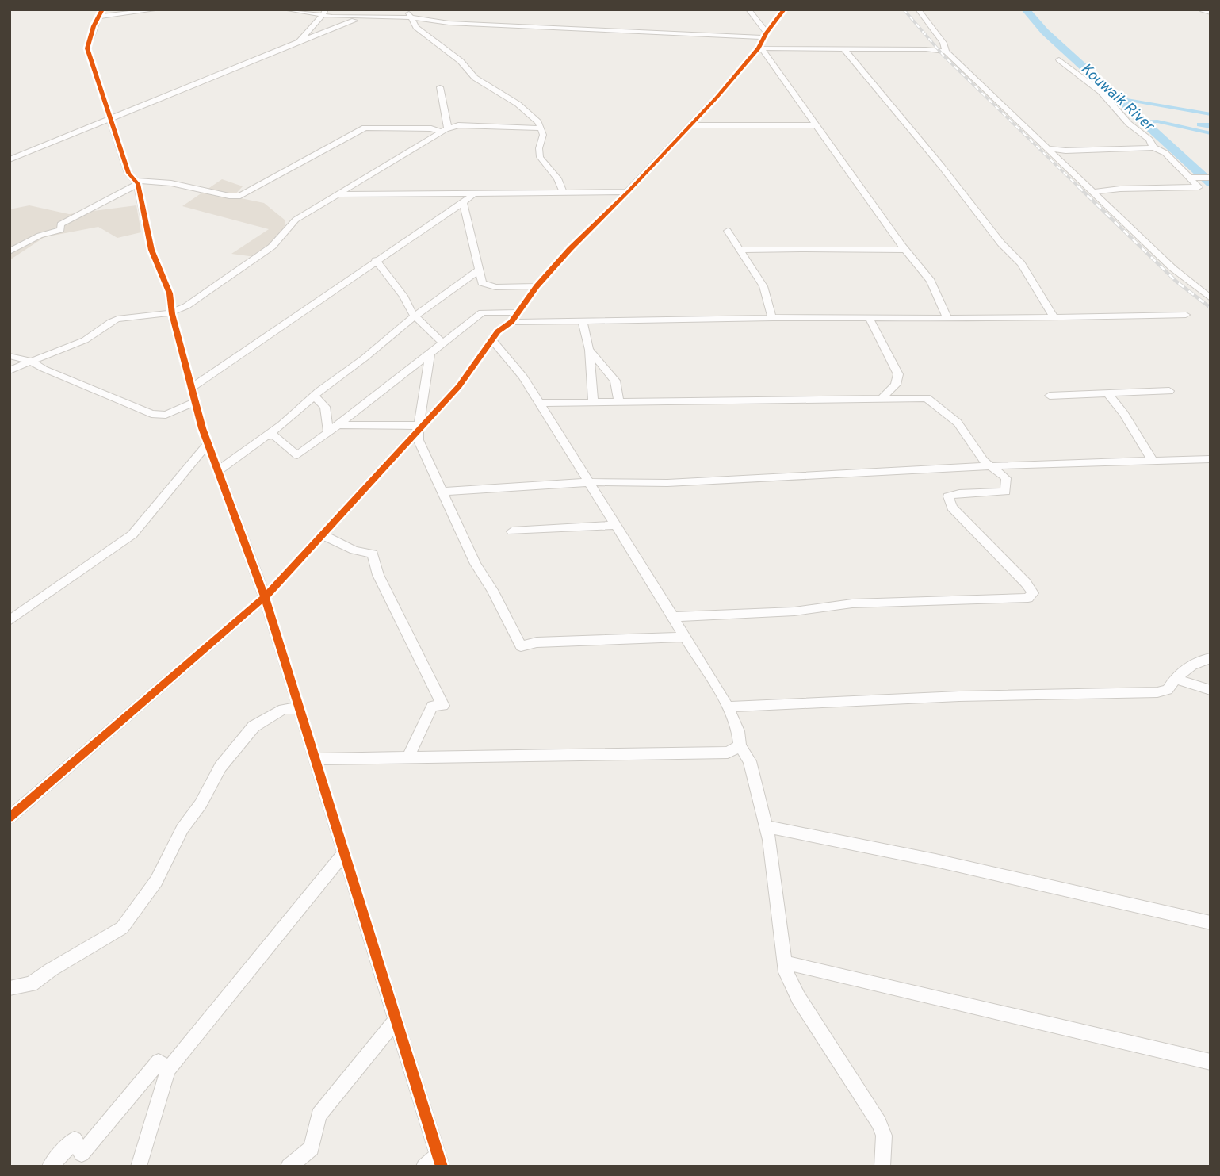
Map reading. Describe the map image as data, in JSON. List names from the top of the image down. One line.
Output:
{"water":["Kouwaik River"]}
